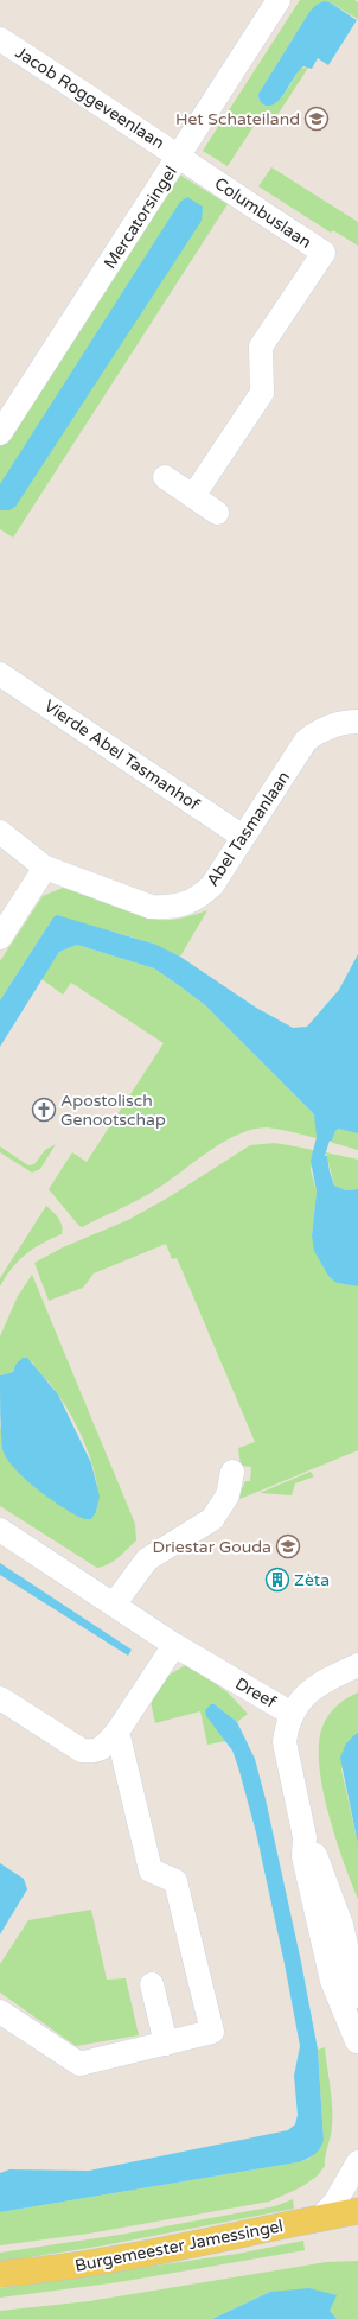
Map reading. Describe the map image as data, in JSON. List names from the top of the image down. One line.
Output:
{"streets":{"main road":["Burgemeester Jamessingel"],"street":["Jacob Roggeveenlaan","Columbuslaan","Mercatorsingel","Vierde Abel Tasmanhof","Abel Tasmanlaan","Dreef"]},"crossings":[["Jacob Roggeveenlaan","Columbuslaan"],["Jacob Roggeveenlaan","Mercatorsingel"],["Columbuslaan","Mercatorsingel"],["Vierde Abel Tasmanhof","Abel Tasmanlaan"]],"places":{"school or university":["Het Schateiland","Driestar Gouda"],"church":["Apostolisch Genootschap"],"building":["Zèta"]}}
